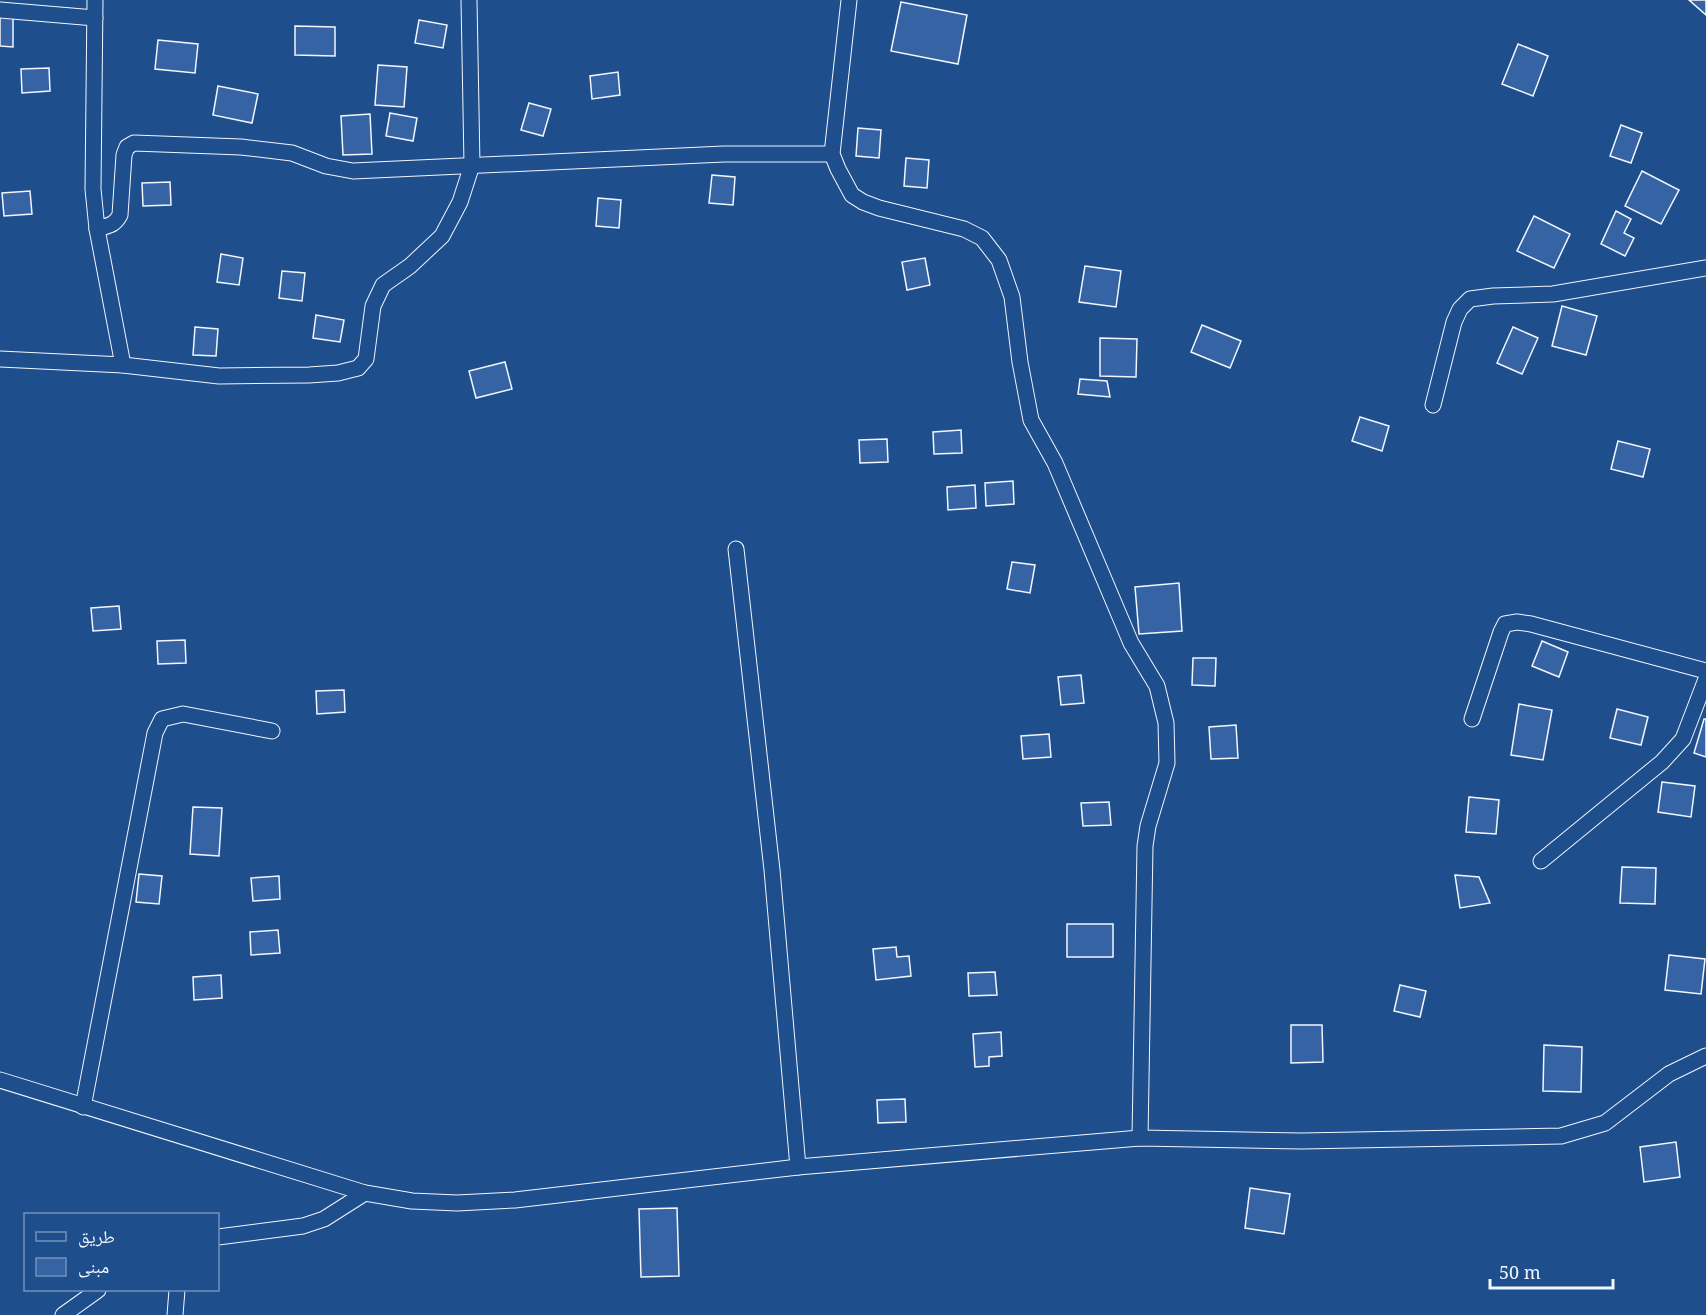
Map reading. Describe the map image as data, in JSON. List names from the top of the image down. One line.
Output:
{"legend":["طريق","مبنى"],"scale_bar":"50 m"}
